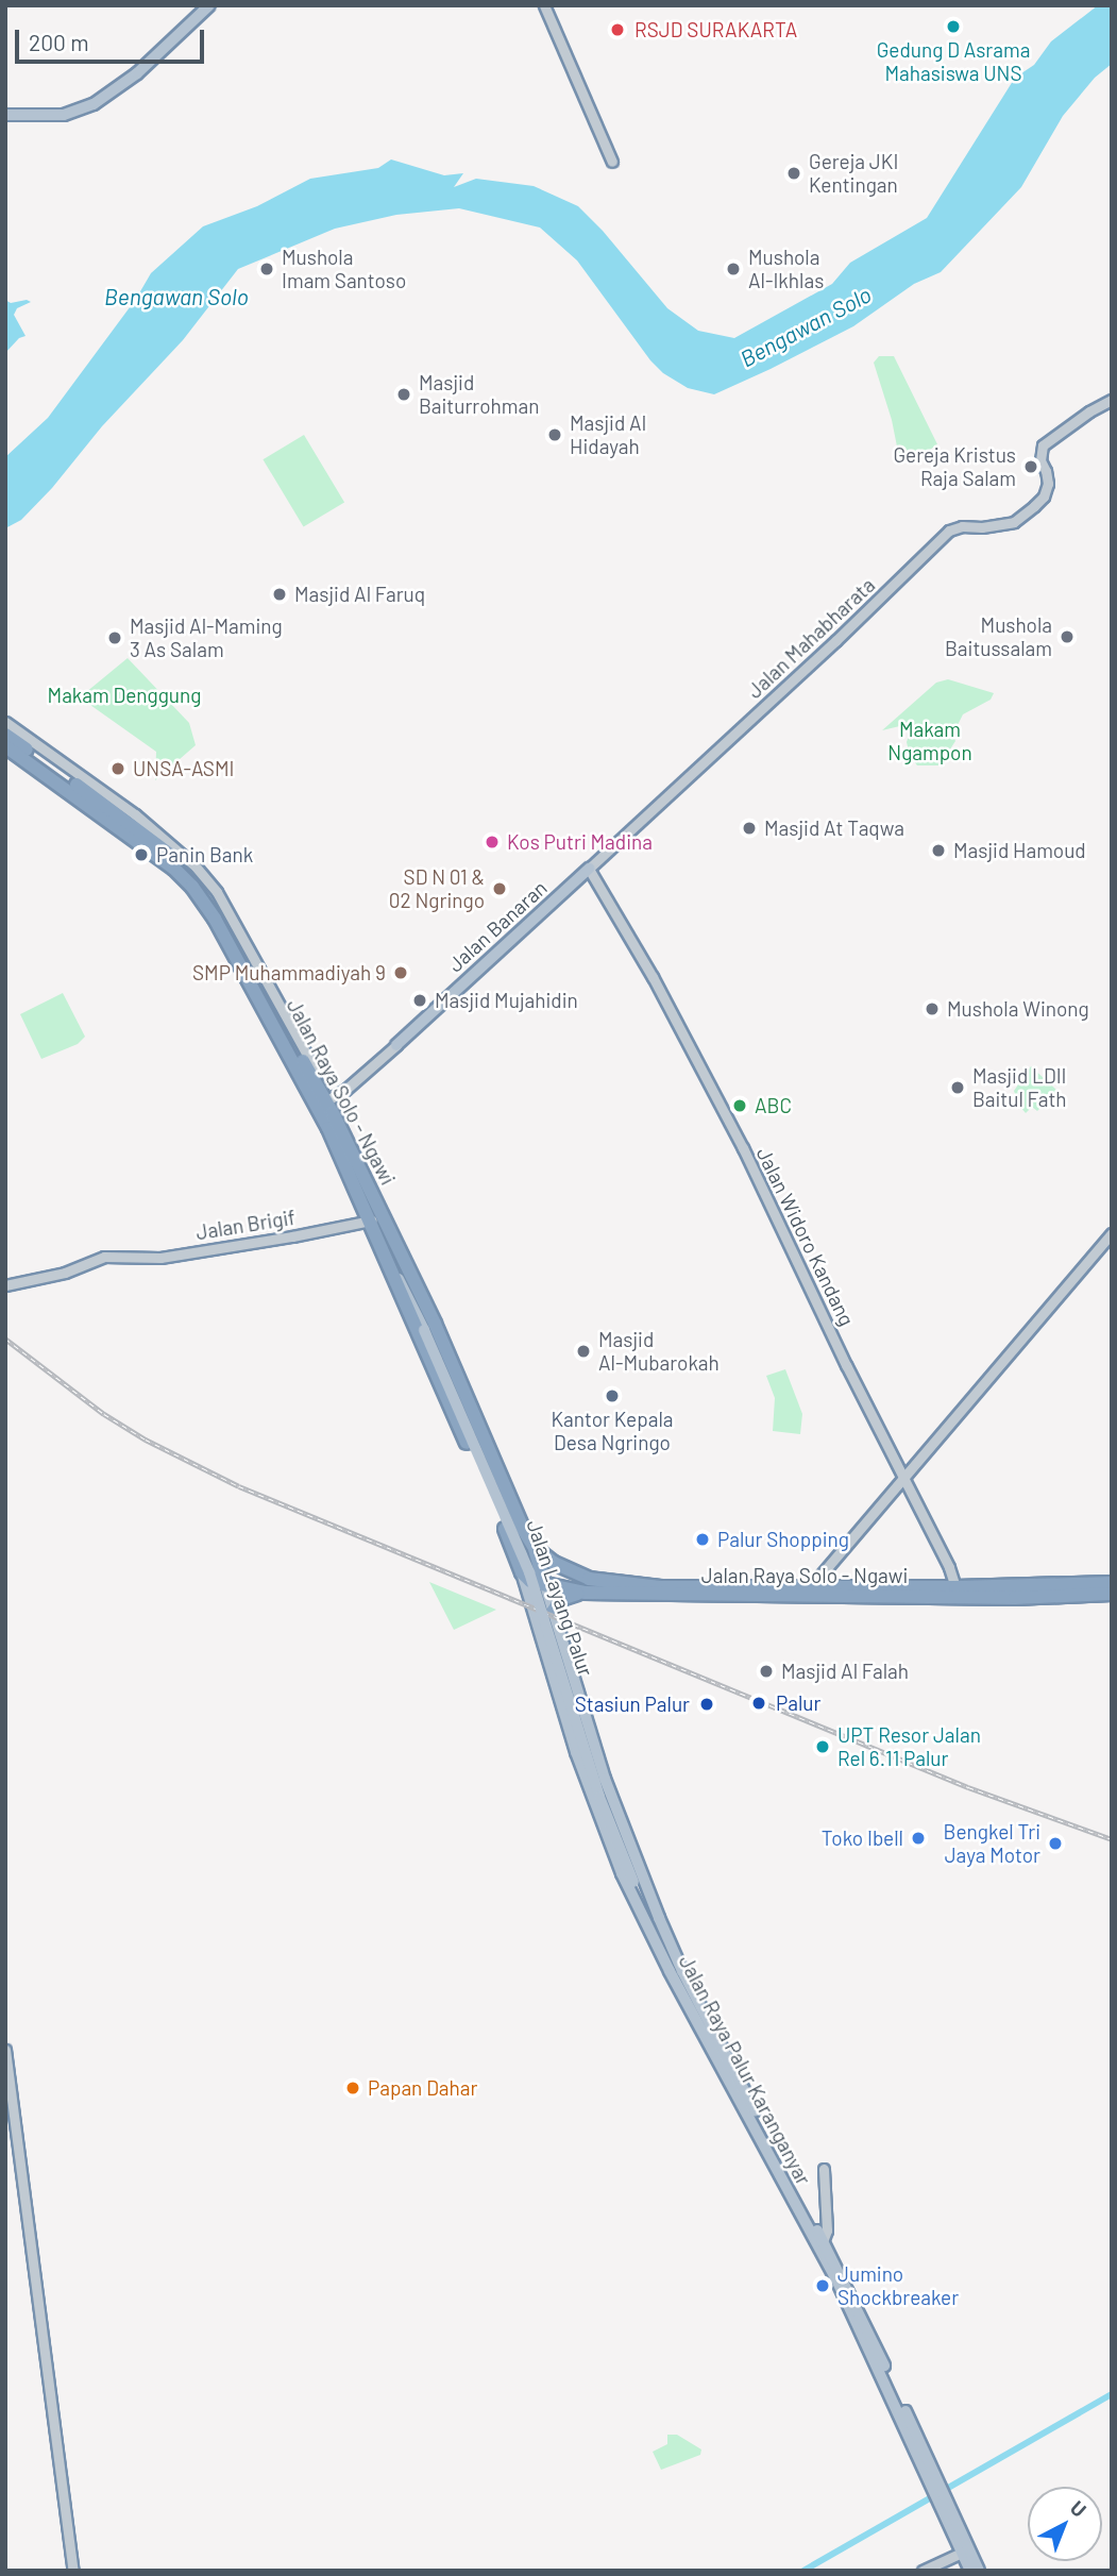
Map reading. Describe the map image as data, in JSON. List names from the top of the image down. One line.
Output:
{"streets":{"highway":["Jalan Raya Solo - Ngawi"],"main road":["Jalan Banaran","Jalan Layang Palur","Jalan Raya Palur Karanganyar"],"street":["Jalan Mahabharata","Jalan Brigif","Jalan Widoro Kandang"]},"crossings":[["Jalan Mahabharata","Jalan Banaran"],["Jalan Mahabharata","Jalan Widoro Kandang"],["Jalan Banaran","Jalan Raya Solo - Ngawi"],["Jalan Banaran","Jalan Widoro Kandang"],["Jalan Raya Solo - Ngawi","Jalan Brigif"],["Jalan Raya Solo - Ngawi","Jalan Widoro Kandang"],["Jalan Raya Solo - Ngawi","Jalan Layang Palur"],["Jalan Raya Solo - Ngawi","Jalan Raya Palur Karanganyar"],["Jalan Layang Palur","Jalan Raya Palur Karanganyar"]],"water":["Bengawan Solo"],"parks":["Makam Denggung","Makam Ngampon"],"places":["Gedung D Asrama Mahasiswa UNS","RSJD SURAKARTA","Gereja JKI Kentingan","Mushola Imam Santoso","Mushola Al-Ikhlas","Masjid Baiturrohman","Masjid Al Hidayah","Gereja Kristus Raja Salam","Masjid Al Faruq","Mushola Baitussalam","Masjid Al-Maming 3 As Salam","UNSA-ASMI","Masjid At Taqwa","Kos Putri Madina","Masjid Hamoud","Panin Bank","SD N 01 & 02 Ngringo","SMP Muhammadiyah 9","Masjid Mujahidin","Mushola Winong","Masjid LDII Baitul Fath","ABC","Masjid Al-Mubarokah","Kantor Kepala Desa Ngringo","Palur Shopping","Masjid Al Falah","Palur","Stasiun Palur","UPT Resor Jalan Rel 6.11 Palur","Toko Ibell","Bengkel Tri Jaya Motor","Papan Dahar","Jumino Shockbreaker"],"scale_bar":"200 m","north":"top right"}
